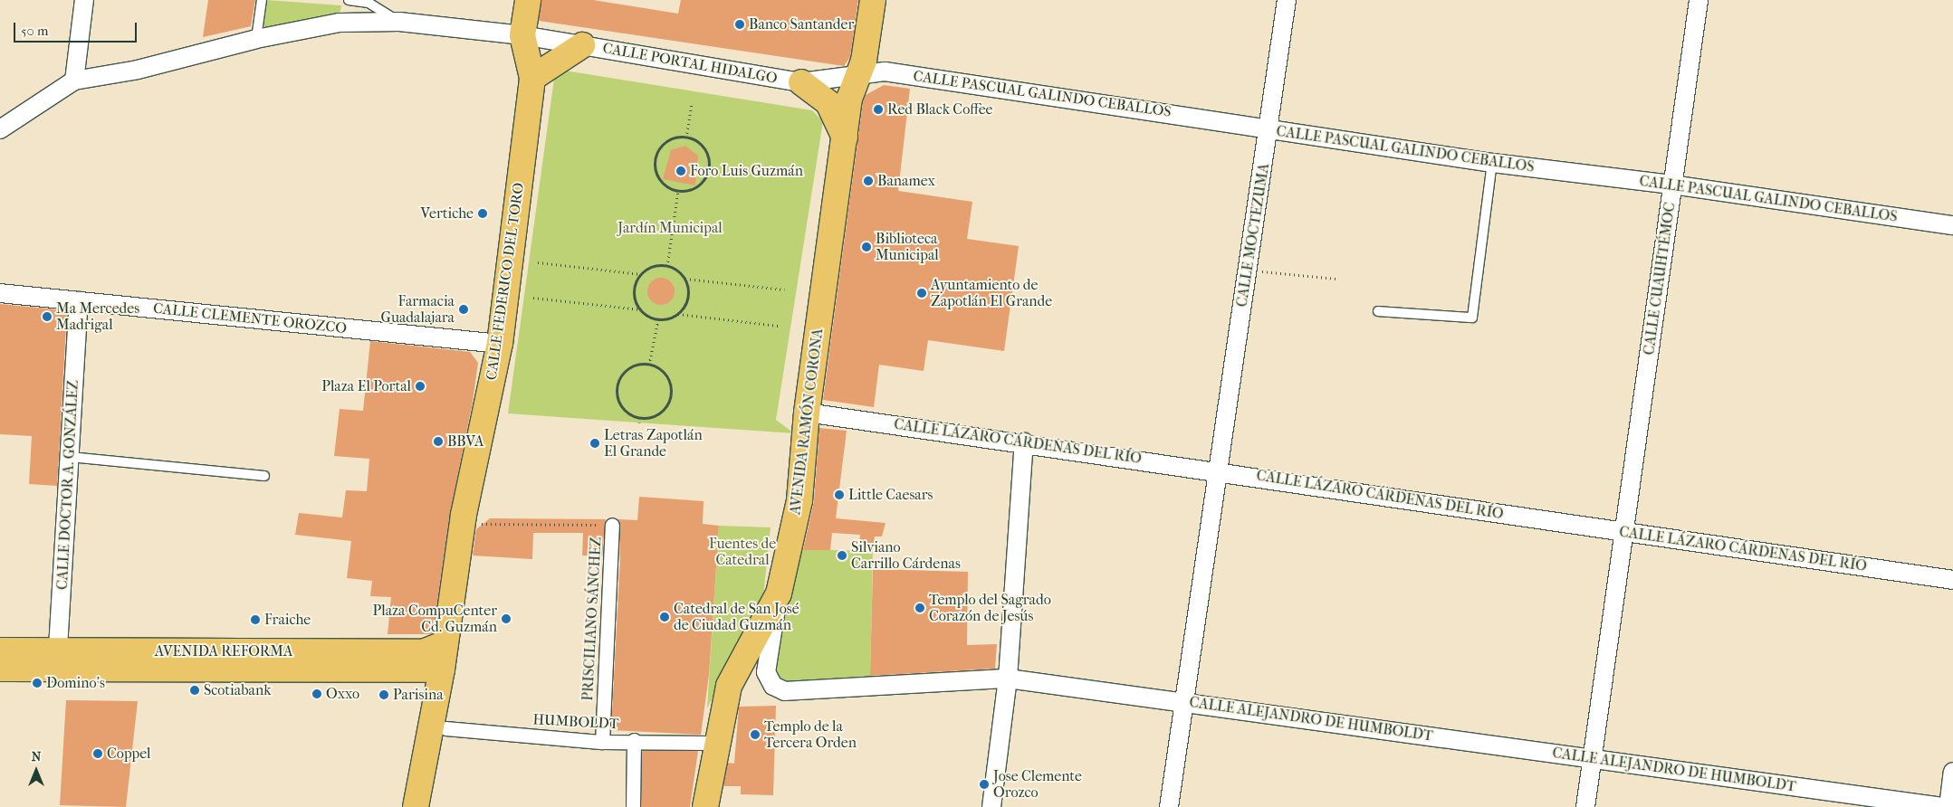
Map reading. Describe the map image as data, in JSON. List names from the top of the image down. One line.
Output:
{"streets":{"main road":["CALLE FEDERICO DEL TORO","AVENIDA RAMÓN CORONA","AVENIDA REFORMA"],"street":["CALLE PORTAL HIDALGO","CALLE PASCUAL GALINDO CEBALLOS","CALLE MOCTEZUMA","CALLE CUAUHTÉMOC","CALLE CLEMENTE OROZCO","CALLE LÁZARO CÁRDENAS DEL RÍO","CALLE DOCTOR A. GONZÁLEZ","PRISCILIANO SÁNCHEZ","CALLE ALEJANDRO DE HUMBOLDT","HUMBOLDT"]},"crossings":[["CALLE PORTAL HIDALGO","CALLE PASCUAL GALINDO CEBALLOS"],["CALLE PORTAL HIDALGO","CALLE FEDERICO DEL TORO"],["CALLE PORTAL HIDALGO","AVENIDA RAMÓN CORONA"],["CALLE PASCUAL GALINDO CEBALLOS","CALLE MOCTEZUMA"],["CALLE PASCUAL GALINDO CEBALLOS","CALLE CUAUHTÉMOC"],["CALLE PASCUAL GALINDO CEBALLOS","AVENIDA RAMÓN CORONA"],["CALLE MOCTEZUMA","CALLE LÁZARO CÁRDENAS DEL RÍO"],["CALLE MOCTEZUMA","CALLE ALEJANDRO DE HUMBOLDT"],["CALLE CUAUHTÉMOC","CALLE LÁZARO CÁRDENAS DEL RÍO"],["CALLE CUAUHTÉMOC","CALLE ALEJANDRO DE HUMBOLDT"],["CALLE FEDERICO DEL TORO","CALLE CLEMENTE OROZCO"],["CALLE FEDERICO DEL TORO","AVENIDA REFORMA"],["CALLE CLEMENTE OROZCO","CALLE DOCTOR A. GONZÁLEZ"],["AVENIDA RAMÓN CORONA","CALLE LÁZARO CÁRDENAS DEL RÍO"],["AVENIDA RAMÓN CORONA","CALLE ALEJANDRO DE HUMBOLDT"],["CALLE DOCTOR A. GONZÁLEZ","AVENIDA REFORMA"],["PRISCILIANO SÁNCHEZ","HUMBOLDT"]],"parks":["Jardín Municipal","Fuentes de Catedral"],"places":["Banco Santander","Red Black Coffee","Foro Luis Guzmán","Banamex","Vertiche","Biblioteca Municipal","Ayuntamiento de Zapotlán El Grande","Farmacia Guadalajara","Ma Mercedes Madrigal","Plaza El Portal","BBVA","Letras Zapotlán El Grande","Little Caesars","Silviano Carrillo Cárdenas","Templo del Sagrado Corazón de Jesús","Catedral de San José de Ciudad Guzmán","Plaza CompuCenter Cd. Guzmán","Fraiche","Domino's","Scotiabank","Oxxo","Parisina","Templo de la Tercera Orden","Coppel","Jose Clemente Orozco"],"scale_bar":"50 m","north":"top"}
